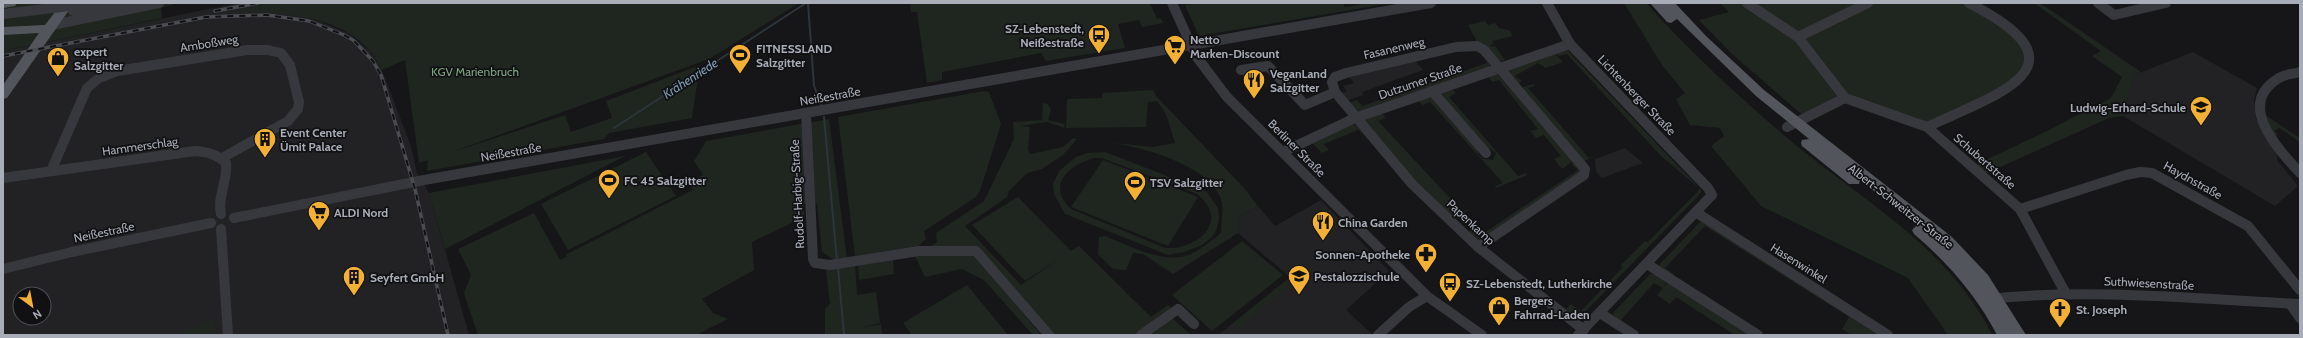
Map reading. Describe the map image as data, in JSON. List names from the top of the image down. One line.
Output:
{"streets":{"main road":["Albert-Schweitzer-Straße"],"street":["Amboßweg","Fasanenweg","Dutzumer Straße","Lichtenberger Straße","Neißestraße","Hammerschlag","Berliner Straße","Schubertstraße","Haydnstraße","Rudolf-Harbig-Straße","Papenkamp","Hasenwinkel","Suthwiesenstraße"]},"crossings":[["Amboßweg","Hammerschlag"],["Fasanenweg","Dutzumer Straße"],["Dutzumer Straße","Lichtenberger Straße"],["Dutzumer Straße","Berliner Straße"],["Dutzumer Straße","Papenkamp"],["Lichtenberger Straße","Hasenwinkel"],["Neißestraße","Berliner Straße"],["Neißestraße","Rudolf-Harbig-Straße"],["Schubertstraße","Haydnstraße"],["Schubertstraße","Suthwiesenstraße"],["Albert-Schweitzer-Straße","Suthwiesenstraße"]],"water":["Krähenriede"],"parks":["KGV Marienbruch"],"places":{"bus stop":["SZ-Lebenstedt, Neißestraße","SZ-Lebenstedt, Lutherkirche"],"supermarket":["Netto Marken-Discount","ALDI Nord"],"sports":["FITNESSLAND Salzgitter","FC 45 Salzgitter","TSV Salzgitter"],"shop":["expert Salzgitter","Bergers Fahrrad-Laden"],"restaurant":["VeganLand Salzgitter","China Garden"],"school or university":["Ludwig-Erhard-Schule","Pestalozzischule"],"building":["Event Center Ümit Palace","Seyfert GmbH"],"pharmacy":["Sonnen-Apotheke"],"church":["St. Joseph"]},"north":"bottom right"}
